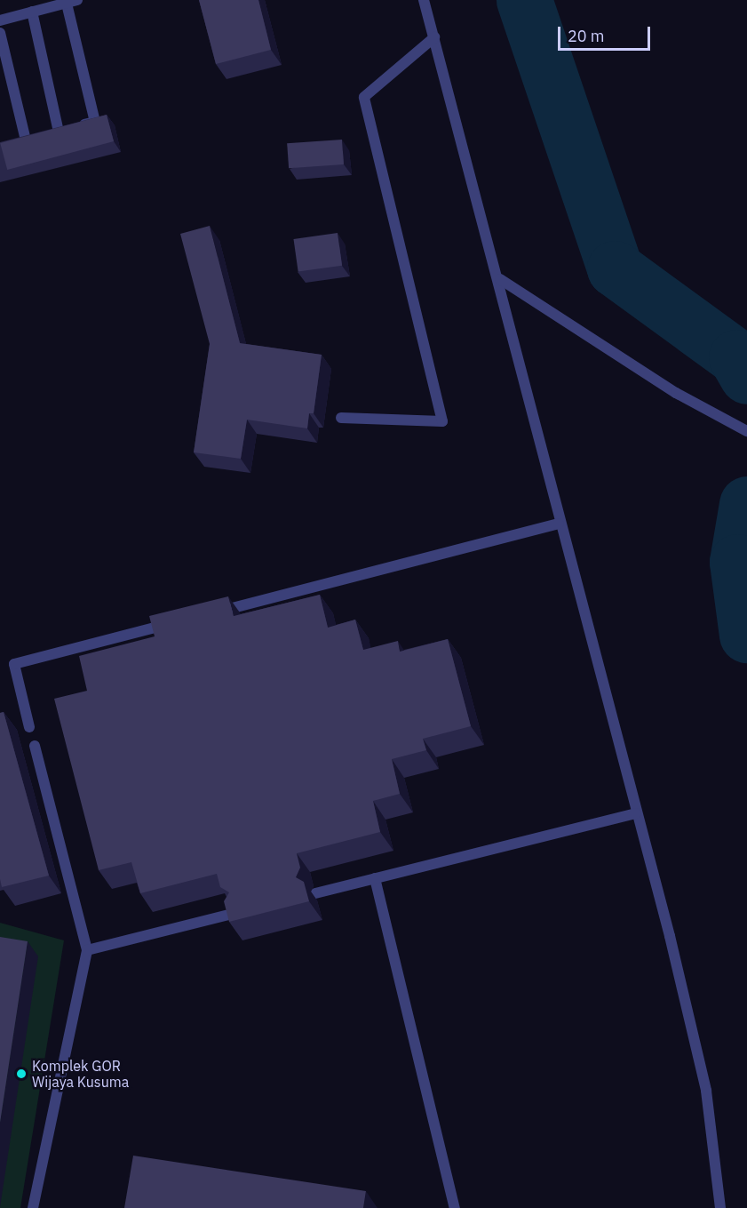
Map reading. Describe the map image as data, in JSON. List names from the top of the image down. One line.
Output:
{"places":["Komplek GOR Wijaya Kusuma"],"scale_bar":"20 m"}
